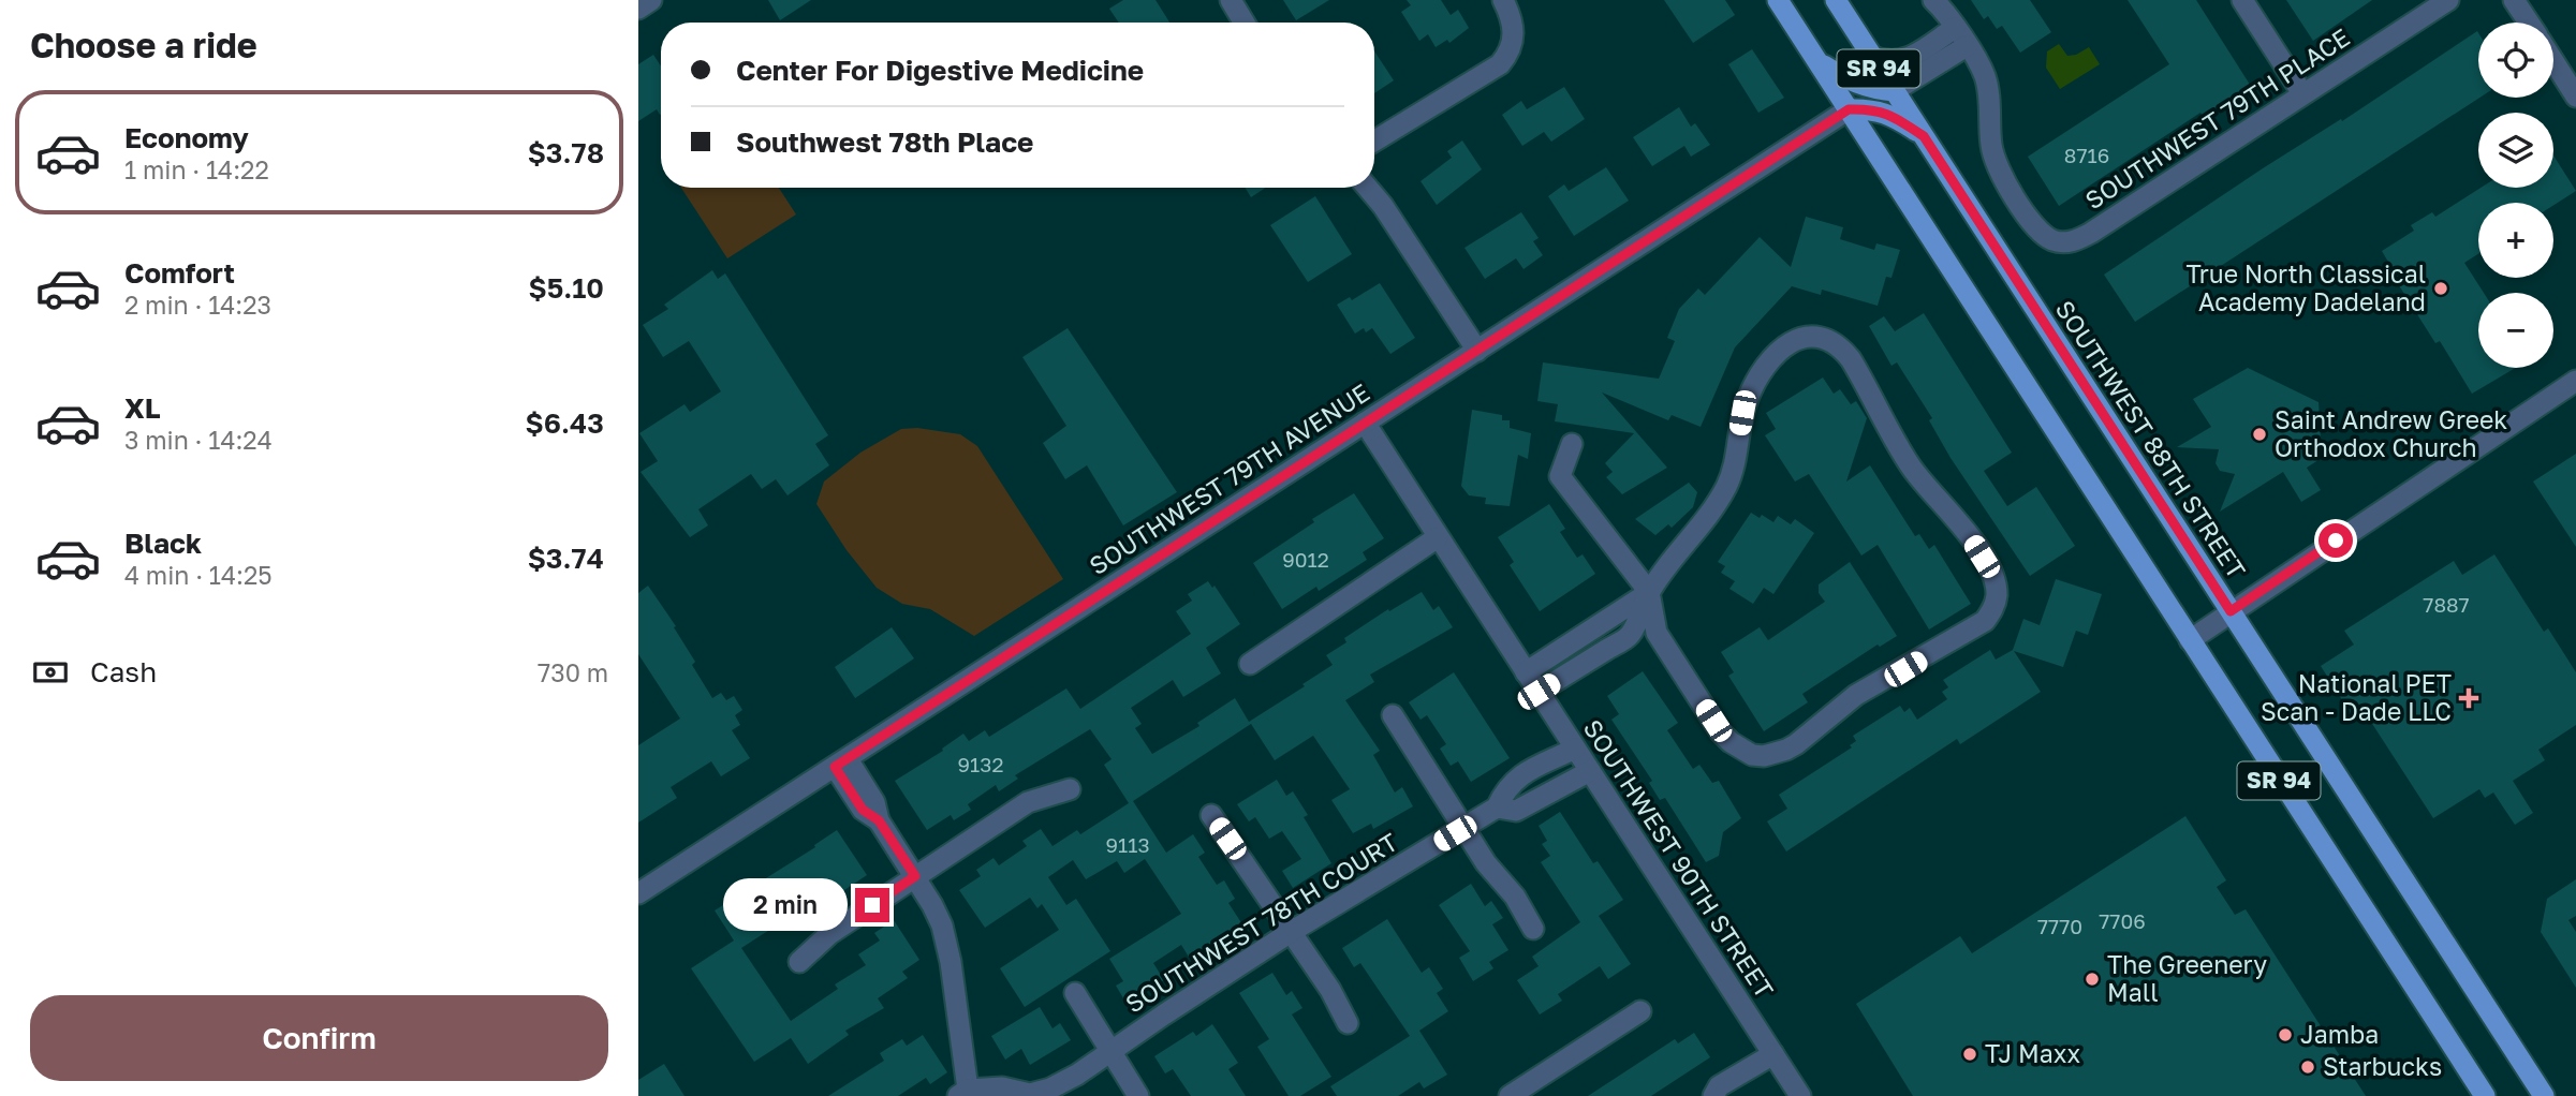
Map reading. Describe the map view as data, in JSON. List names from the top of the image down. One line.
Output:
{"streets":{"main road":["SR 94","SOUTHWEST 88TH STREET"],"street":["SOUTHWEST 79TH PLACE","SOUTHWEST 79TH AVENUE","SOUTHWEST 90TH STREET","SOUTHWEST 78TH COURT"]},"crossings":[["SR 94","SOUTHWEST 79TH AVENUE"],["SOUTHWEST 79TH AVENUE","SOUTHWEST 90TH STREET"],["SOUTHWEST 90TH STREET","SOUTHWEST 78TH COURT"]],"places":{"other":["True North Classical Academy Dadeland","Saint Andrew Greek Orthodox Church","The Greenery Mall","Jamba","TJ Maxx","Starbucks"],"health":["National PET Scan - Dade LLC"]},"house_numbers":["8716","9012","7887","9132","9113","7706","7770"],"page":{"heading":"Choose a ride","map_buttons":["+","−"],"banner":["Center For Digestive Medicine","Southwest 78th Place"],"list":[{"name":"Economy","note":"1 min · 14:22","value":"$3.78"},{"name":"Comfort","note":"2 min · 14:23","value":"$5.10"},{"name":"XL","note":"3 min · 14:24","value":"$6.43"},{"name":"Black","note":"4 min · 14:25","value":"$3.74"}],"pay":["Cash","730 m"],"bubble":"2 min","buttons":"Confirm"}}
